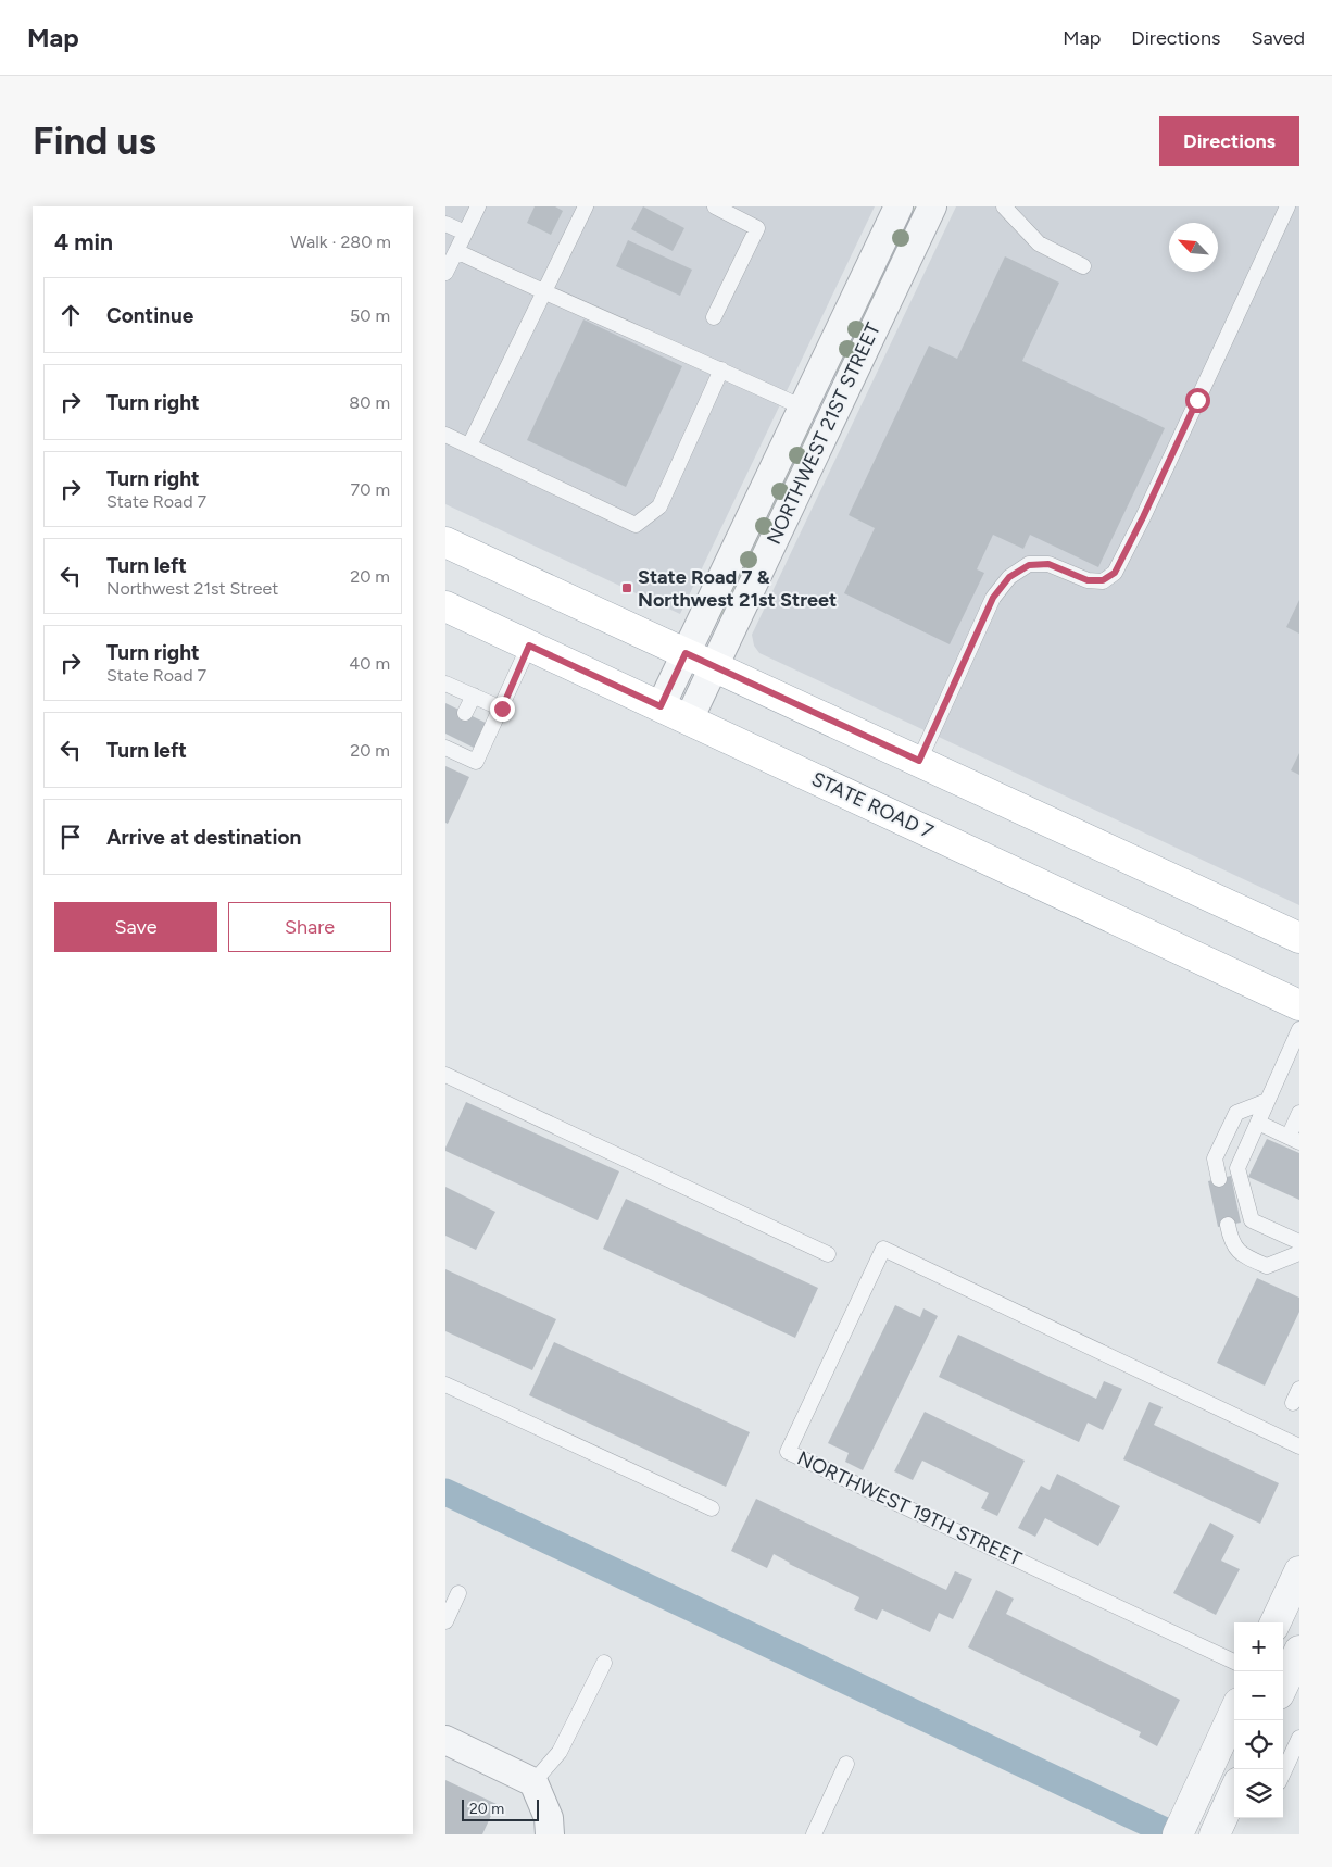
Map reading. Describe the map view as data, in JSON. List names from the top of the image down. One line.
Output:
{"streets":{"main road":["STATE ROAD 7"],"street":["NORTHWEST 21ST STREET"],"lane":["NORTHWEST 19TH STREET"]},"crossings":[["NORTHWEST 21ST STREET","STATE ROAD 7"]],"places":{"transit":["State Road 7 & Northwest 21st Street"]},"scale_bar":"20 m","north":"top left","page":{"header":"Map","nav":["Map","Directions","Saved"],"buttons":["Directions",["Save","Share"]],"title":"Find us","heading":["4 min","Walk · 280 m"],"list":[["Continue","50 m"],["Turn right","80 m"],["Turn right","State Road 7","70 m"],["Turn left","Northwest 21st Street","20 m"],["Turn right","State Road 7","40 m"],["Turn left","20 m"],"Arrive at destination"],"map_buttons":["+","−"],"scale":"20 m"}}
